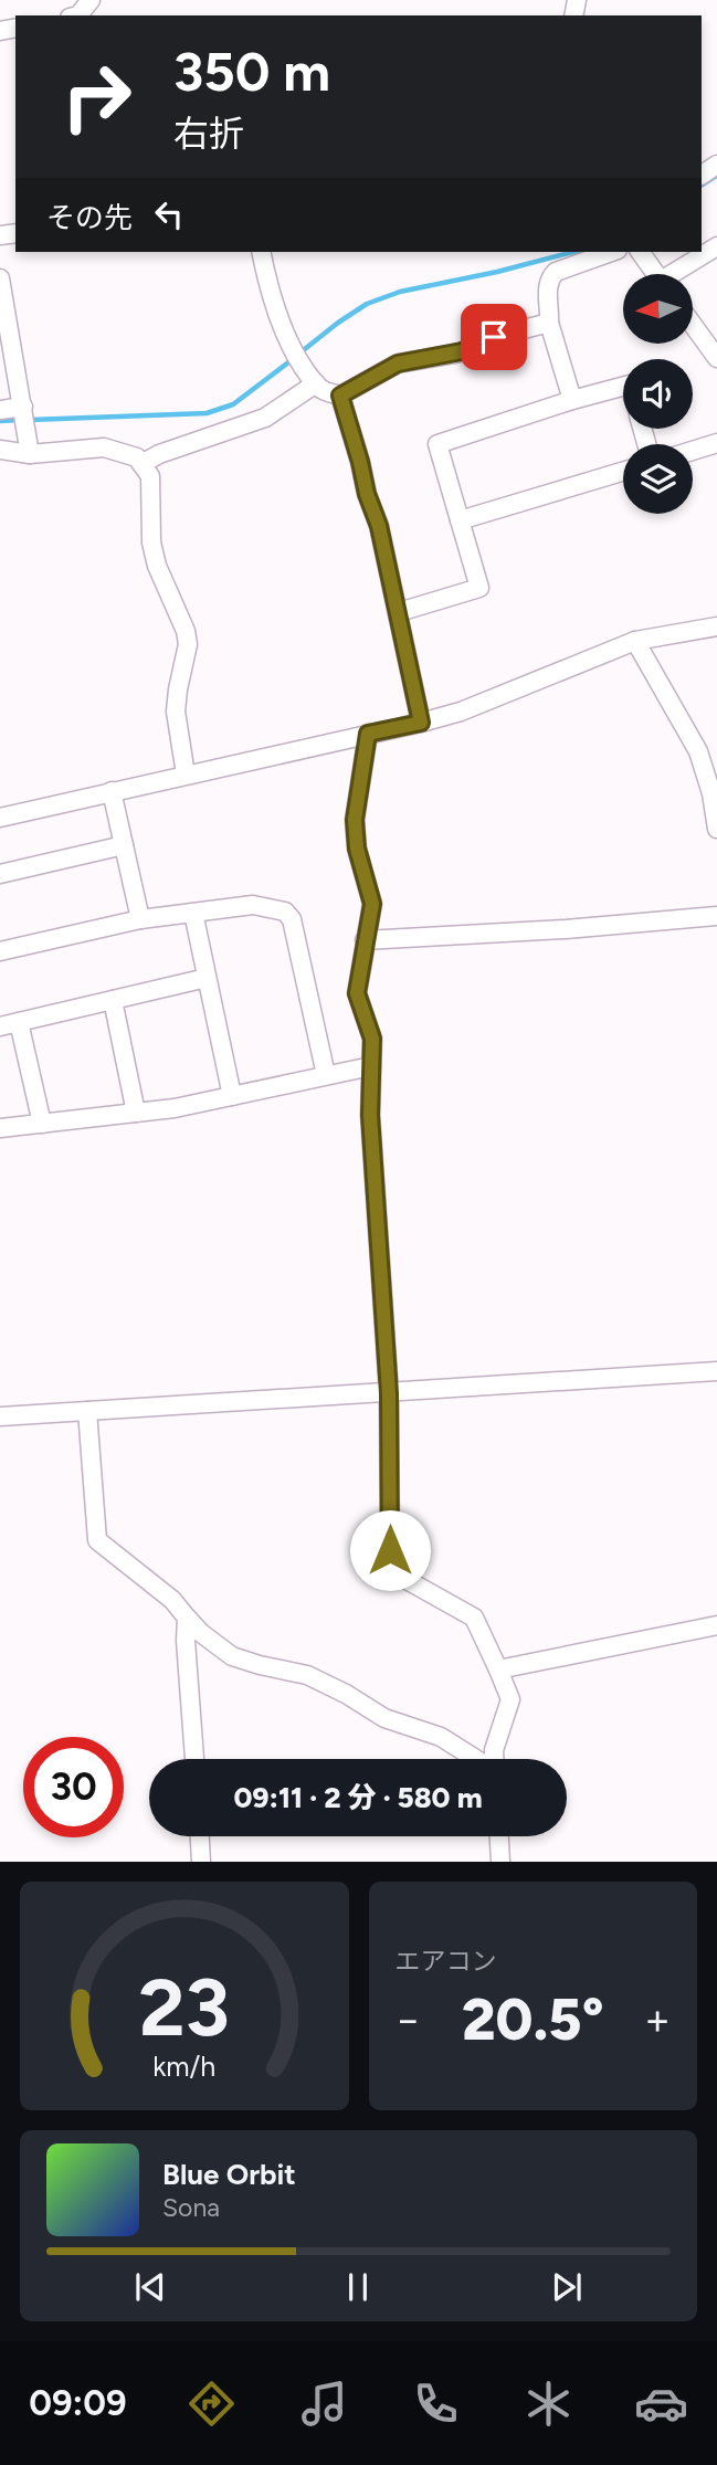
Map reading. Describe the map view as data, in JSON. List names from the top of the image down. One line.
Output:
{"north":"left","page":{"turn":["350 m","右折"],"then":"その先","limit":"30","trip":"09:11 · 2 分 · 580 m","tile":"エアコン","heat":["−","20.5°","+"],"song":["Blue Orbit","Sona"],"tabs":"09:09","gauge":["23","km/h"]}}
